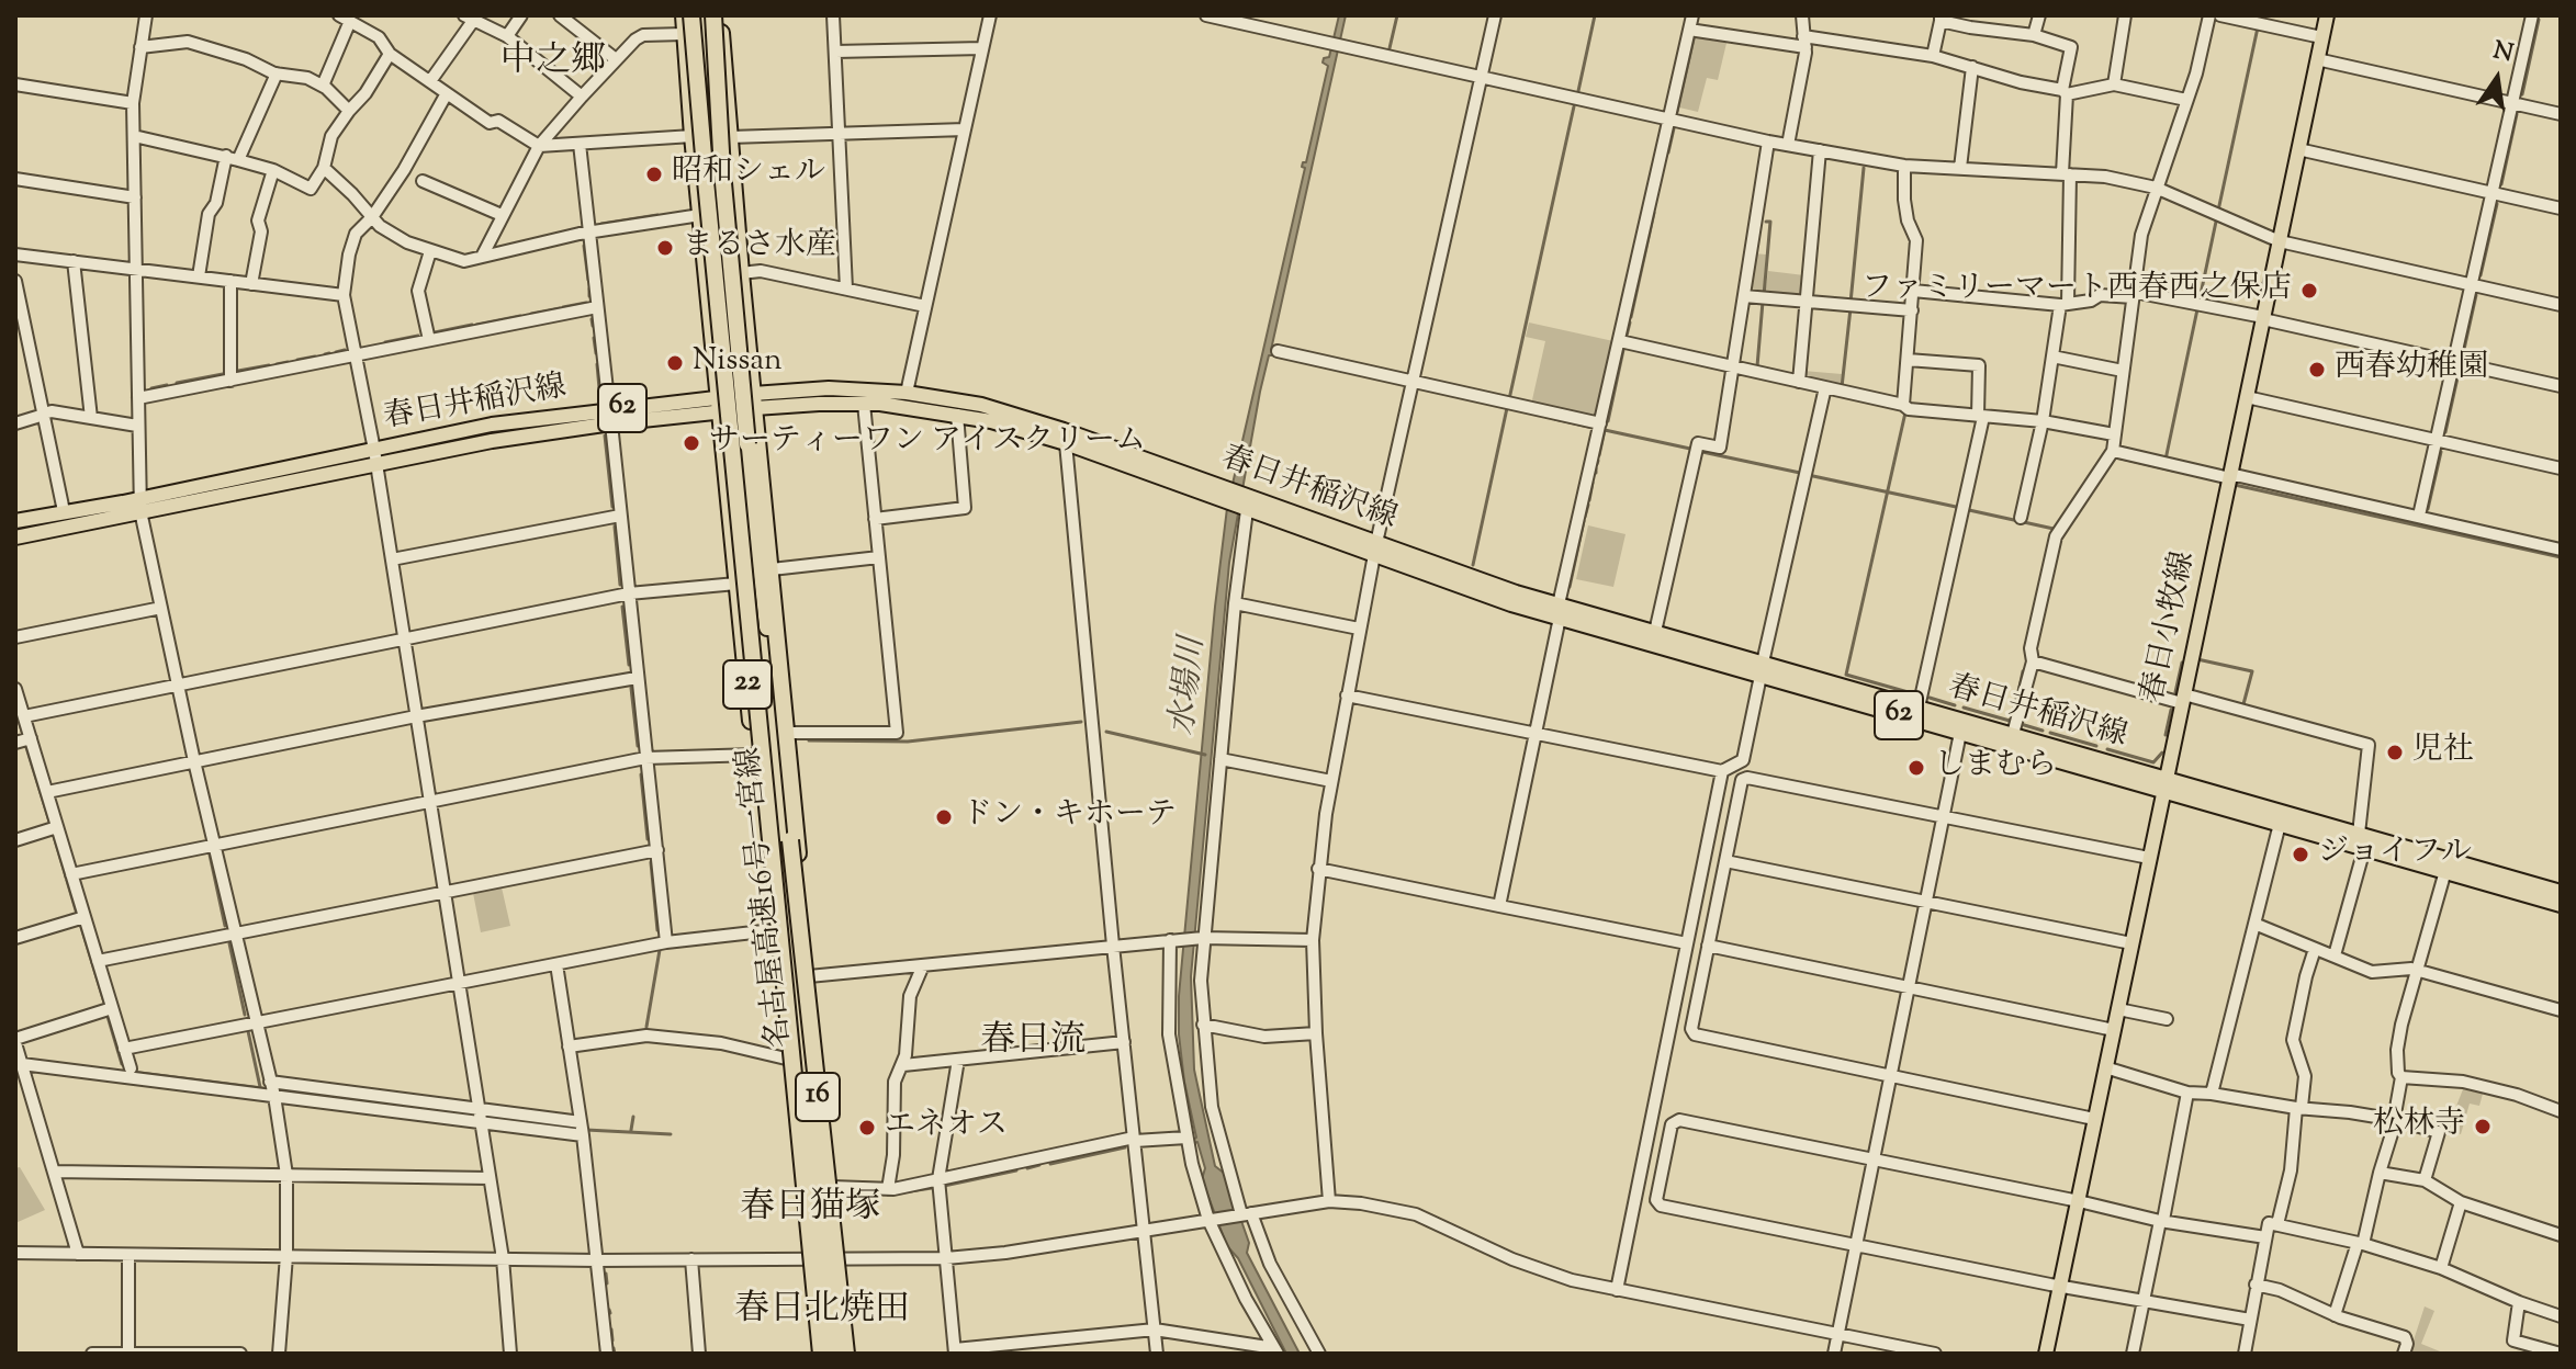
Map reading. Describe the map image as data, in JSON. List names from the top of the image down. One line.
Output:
{"streets":{"highway":["22","名古屋高速16号一宮線","16"],"main road":["春日井稲沢線","62","春日小牧線"]},"crossings":[["春日井稲沢線","春日小牧線"],["春日井稲沢線","22"],["22","名古屋高速16号一宮線"]],"districts":["中之郷","春日流","春日猫塚","春日北焼田"],"water":["水場川"],"places":["昭和シェル","まるさ水産","ファミリーマート西春西之保店","Nissan","西春幼稚園","サーティーワン アイスクリーム","児社","しまむら","ドン・キホーテ","ジョイフル","松林寺","エネオス"],"north":"top"}
